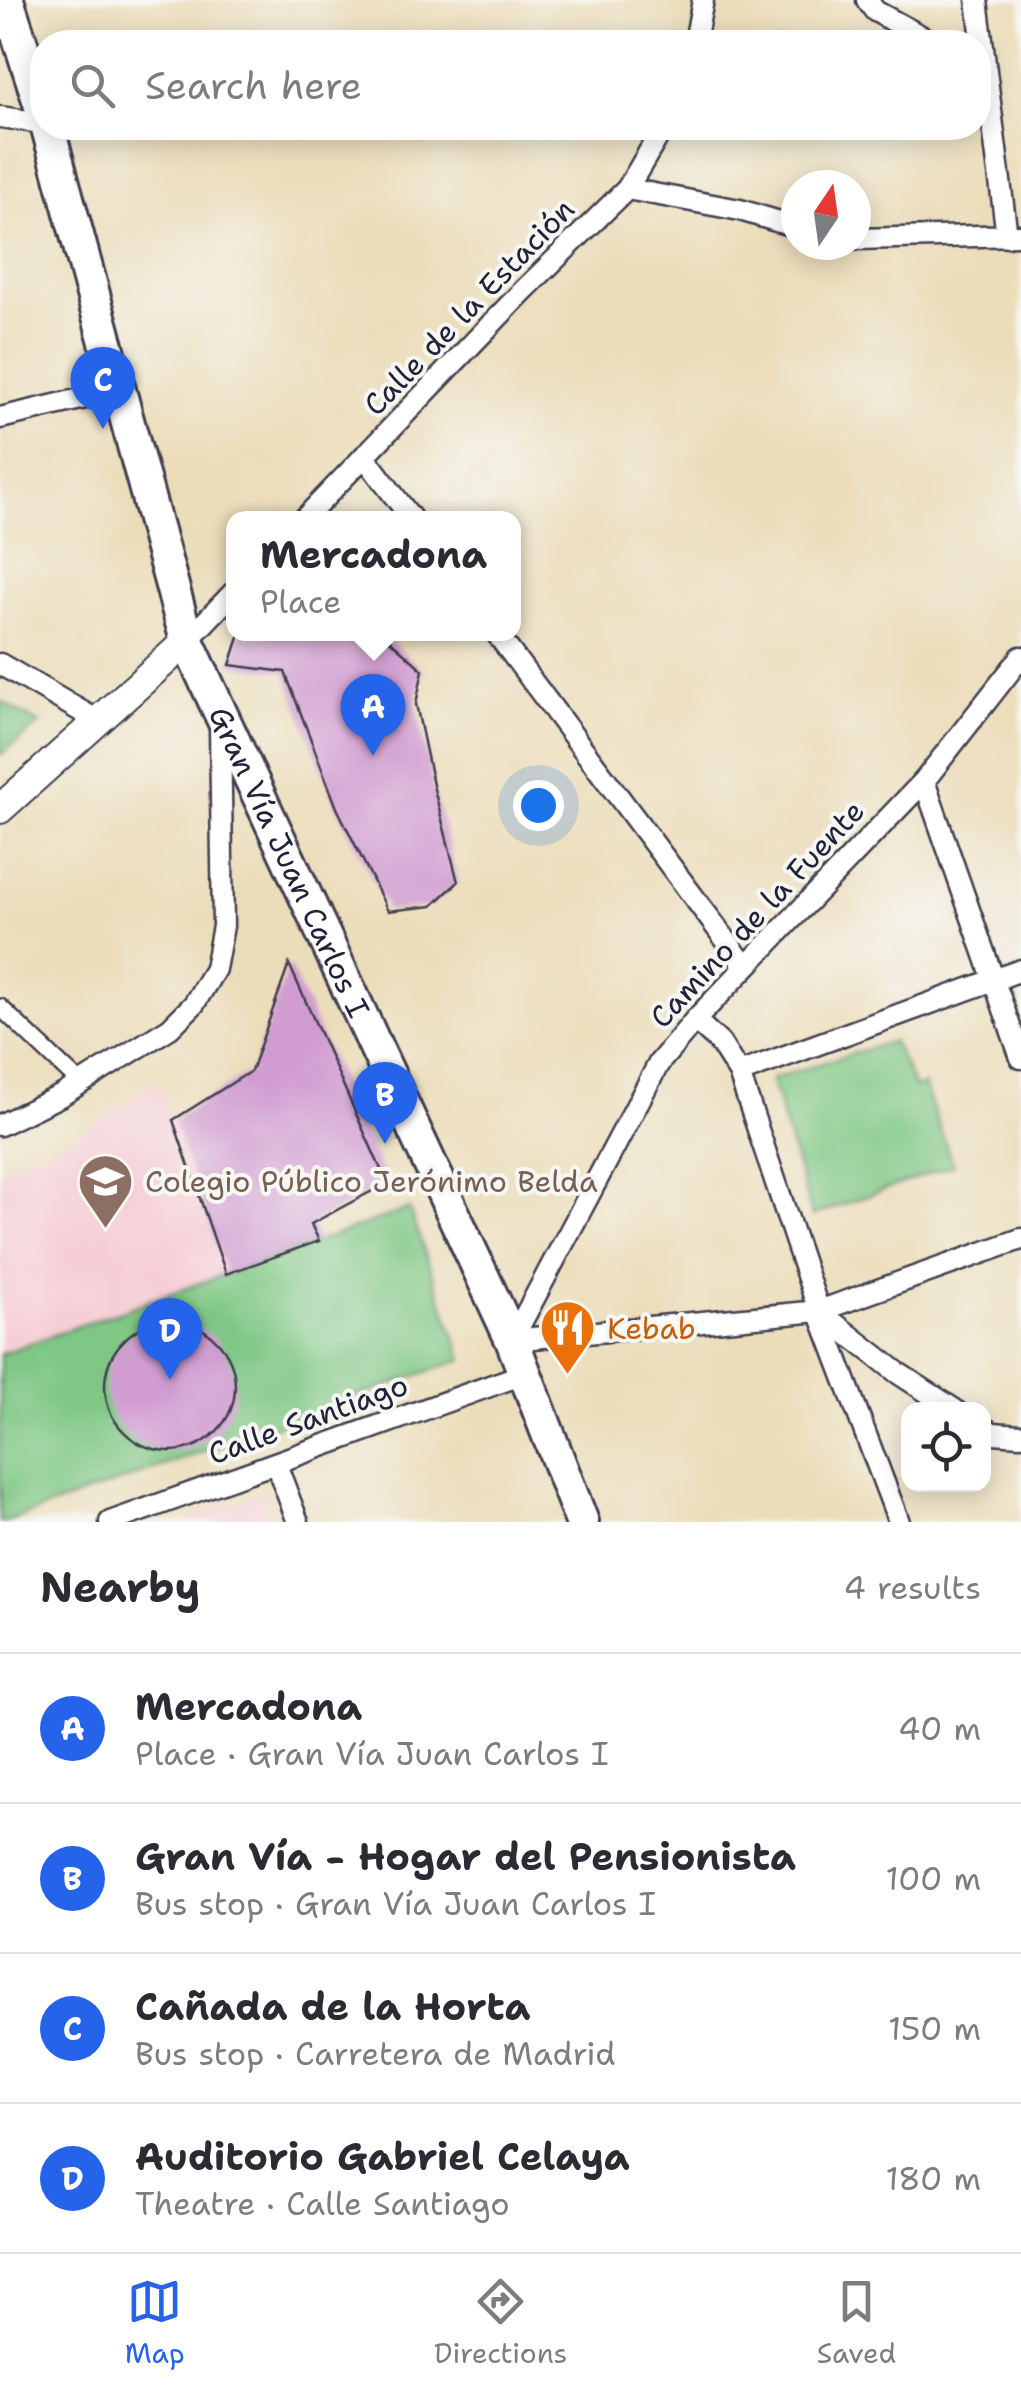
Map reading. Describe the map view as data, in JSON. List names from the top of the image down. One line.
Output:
{"streets":{"main road":["Gran Vía Juan Carlos I"],"street":["Calle de la Estación","Camino de la Fuente","Calle Santiago"]},"crossings":[["Gran Vía Juan Carlos I","Camino de la Fuente"],["Gran Vía Juan Carlos I","Calle Santiago"]],"places":{"school or university":["Colegio Público Jerónimo Belda"],"restaurant":["Kebab"]},"north":"top","page":{"search":"Search here","pins":["C","A","B","D"],"popup":["Mercadona","Place"],"heading":["Nearby","4 results"],"list":[{"mark":"A","name":"Mercadona","note":"Place · Gran Vía Juan Carlos I","value":"40 m"},{"mark":"B","name":"Gran Vía - Hogar del Pensionista","note":"Bus stop · Gran Vía Juan Carlos I","value":"100 m"},{"mark":"C","name":"Cañada de la Horta","note":"Bus stop · Carretera de Madrid","value":"150 m"},{"mark":"D","name":"Auditorio Gabriel Celaya","note":"Theatre · Calle Santiago","value":"180 m"}],"nav":["Map","Directions","Saved"]}}
